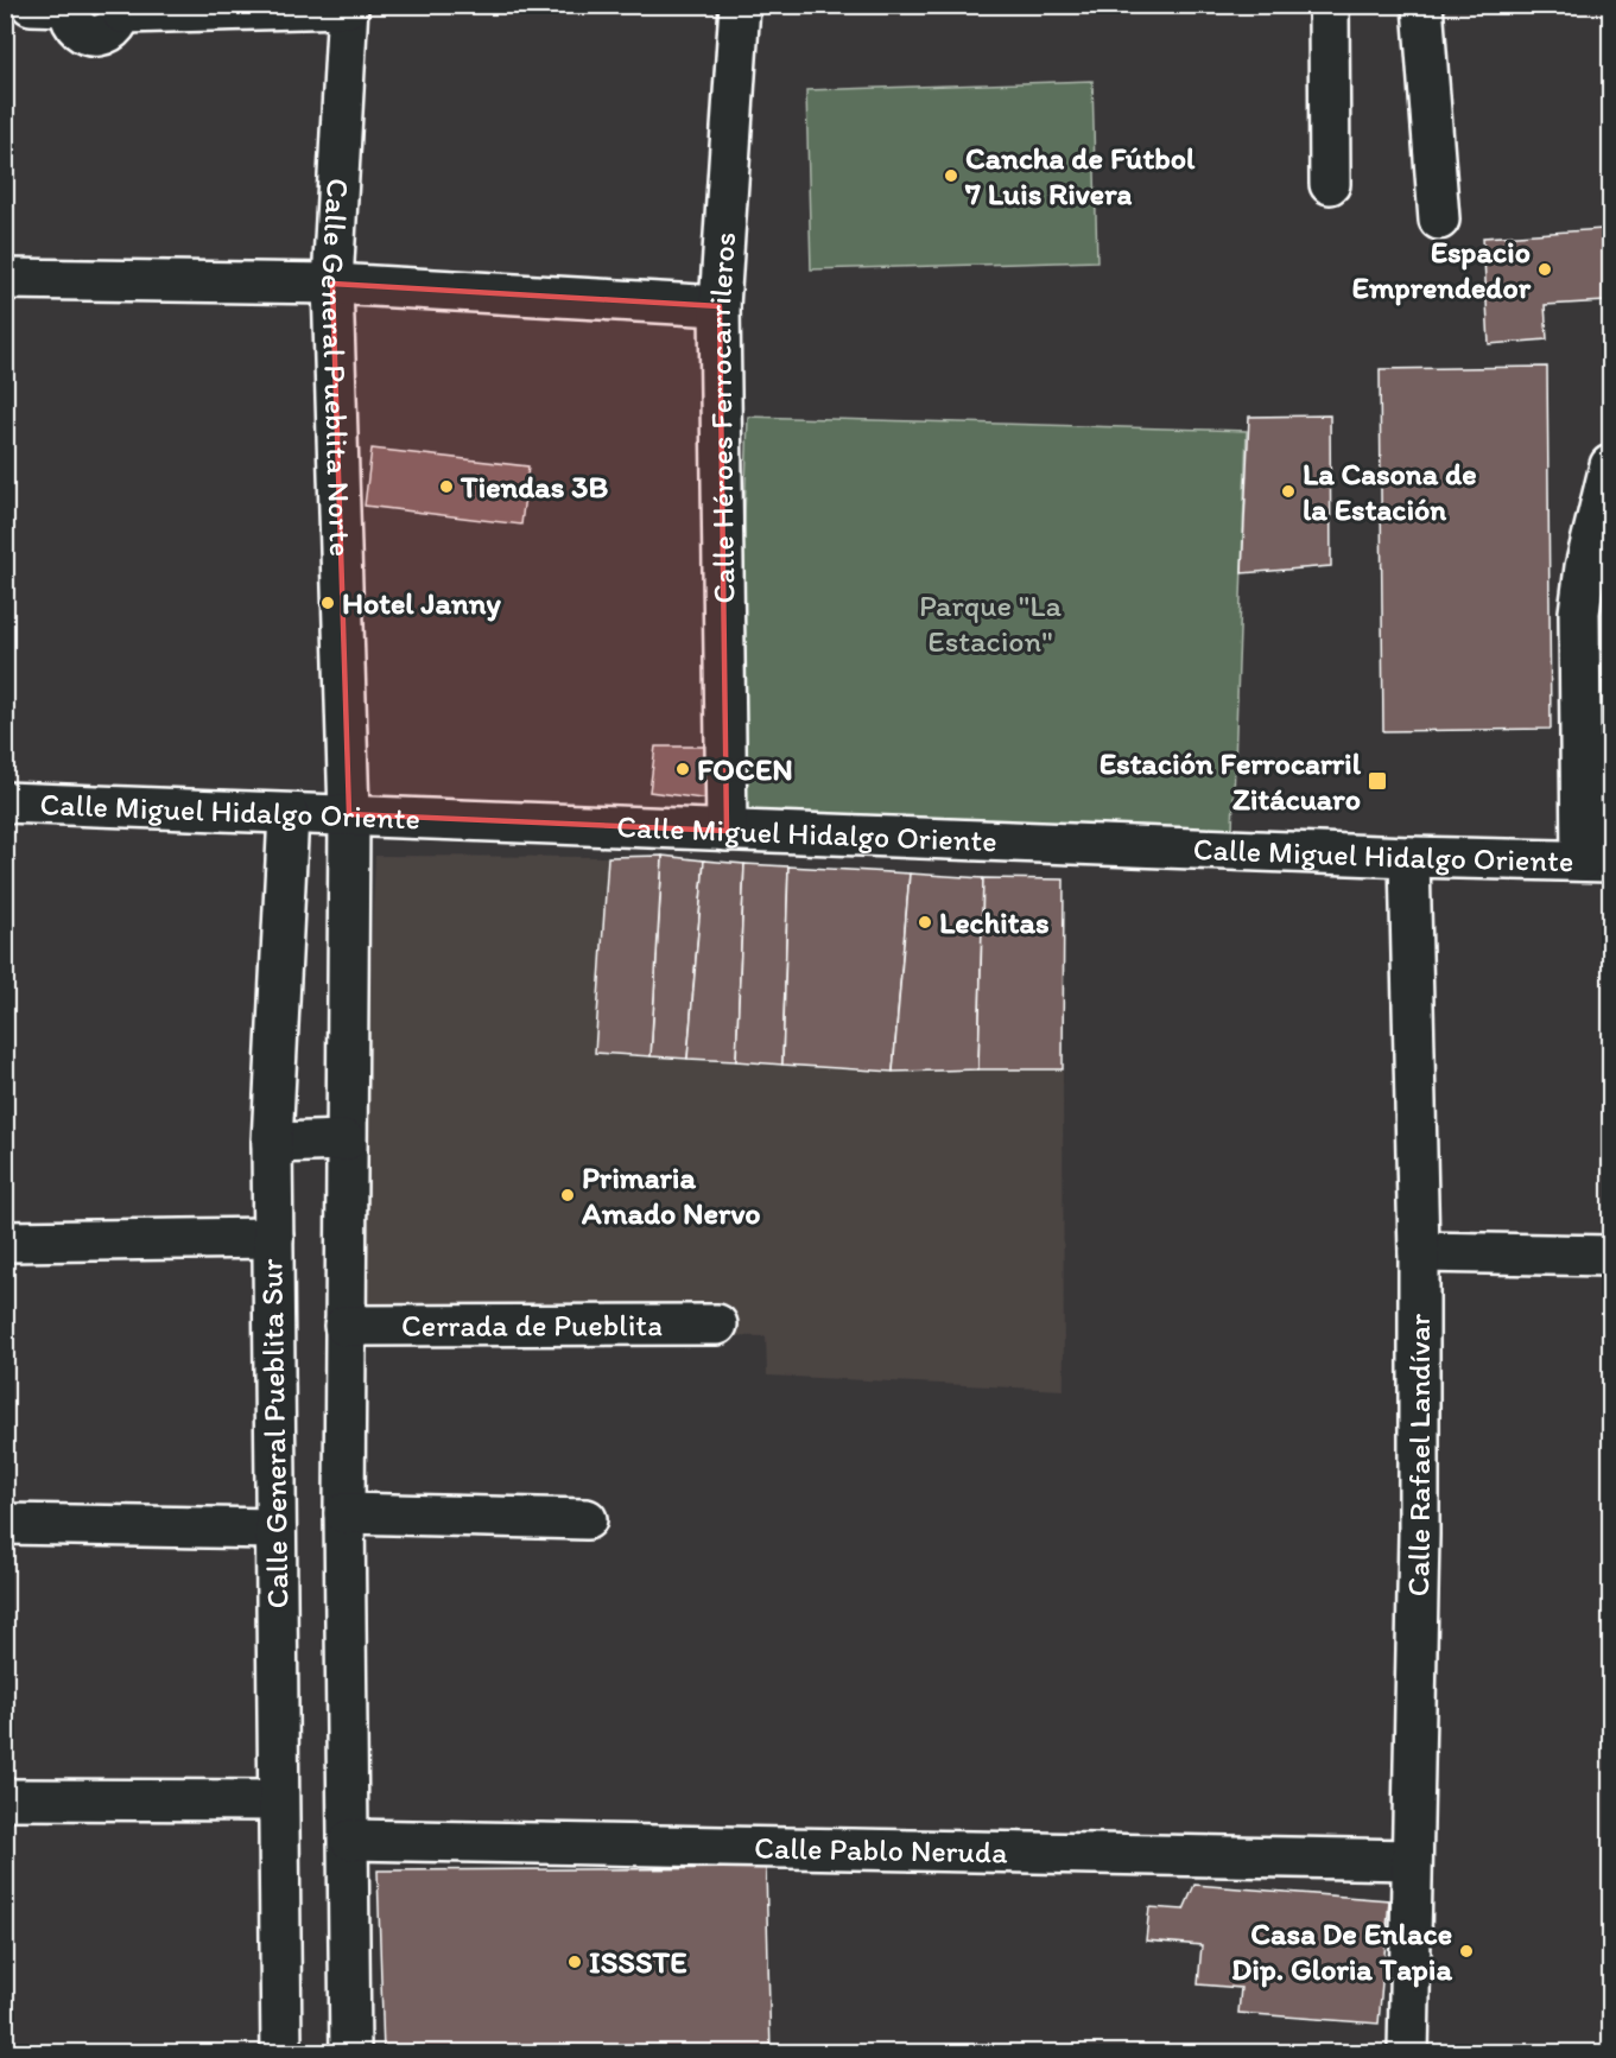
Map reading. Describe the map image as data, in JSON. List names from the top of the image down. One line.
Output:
{"streets":{"street":["Calle General Pueblita Norte","Calle Héroes Ferrocarrileros","Calle Miguel Hidalgo Oriente","Cerrada de Pueblita","Calle General Pueblita Sur","Calle Rafael Landívar","Calle Pablo Neruda"]},"crossings":[["Calle General Pueblita Norte","Calle Miguel Hidalgo Oriente"],["Calle Héroes Ferrocarrileros","Calle Miguel Hidalgo Oriente"],["Calle Miguel Hidalgo Oriente","Calle General Pueblita Sur"],["Calle Miguel Hidalgo Oriente","Calle Rafael Landívar"],["Calle Rafael Landívar","Calle Pablo Neruda"]],"parks":["Parque \"La Estacion\""],"places":{"other":["Cancha de Fútbol 7 Luis Rivera","Espacio Emprendedor","Tiendas 3B","La Casona de la Estación","Hotel Janny","FOCEN","Lechitas","Primaria Amado Nervo","Casa De Enlace Dip. Gloria Tapia","ISSSTE"],"transit":["Estación Ferrocarril Zitácuaro"]}}
